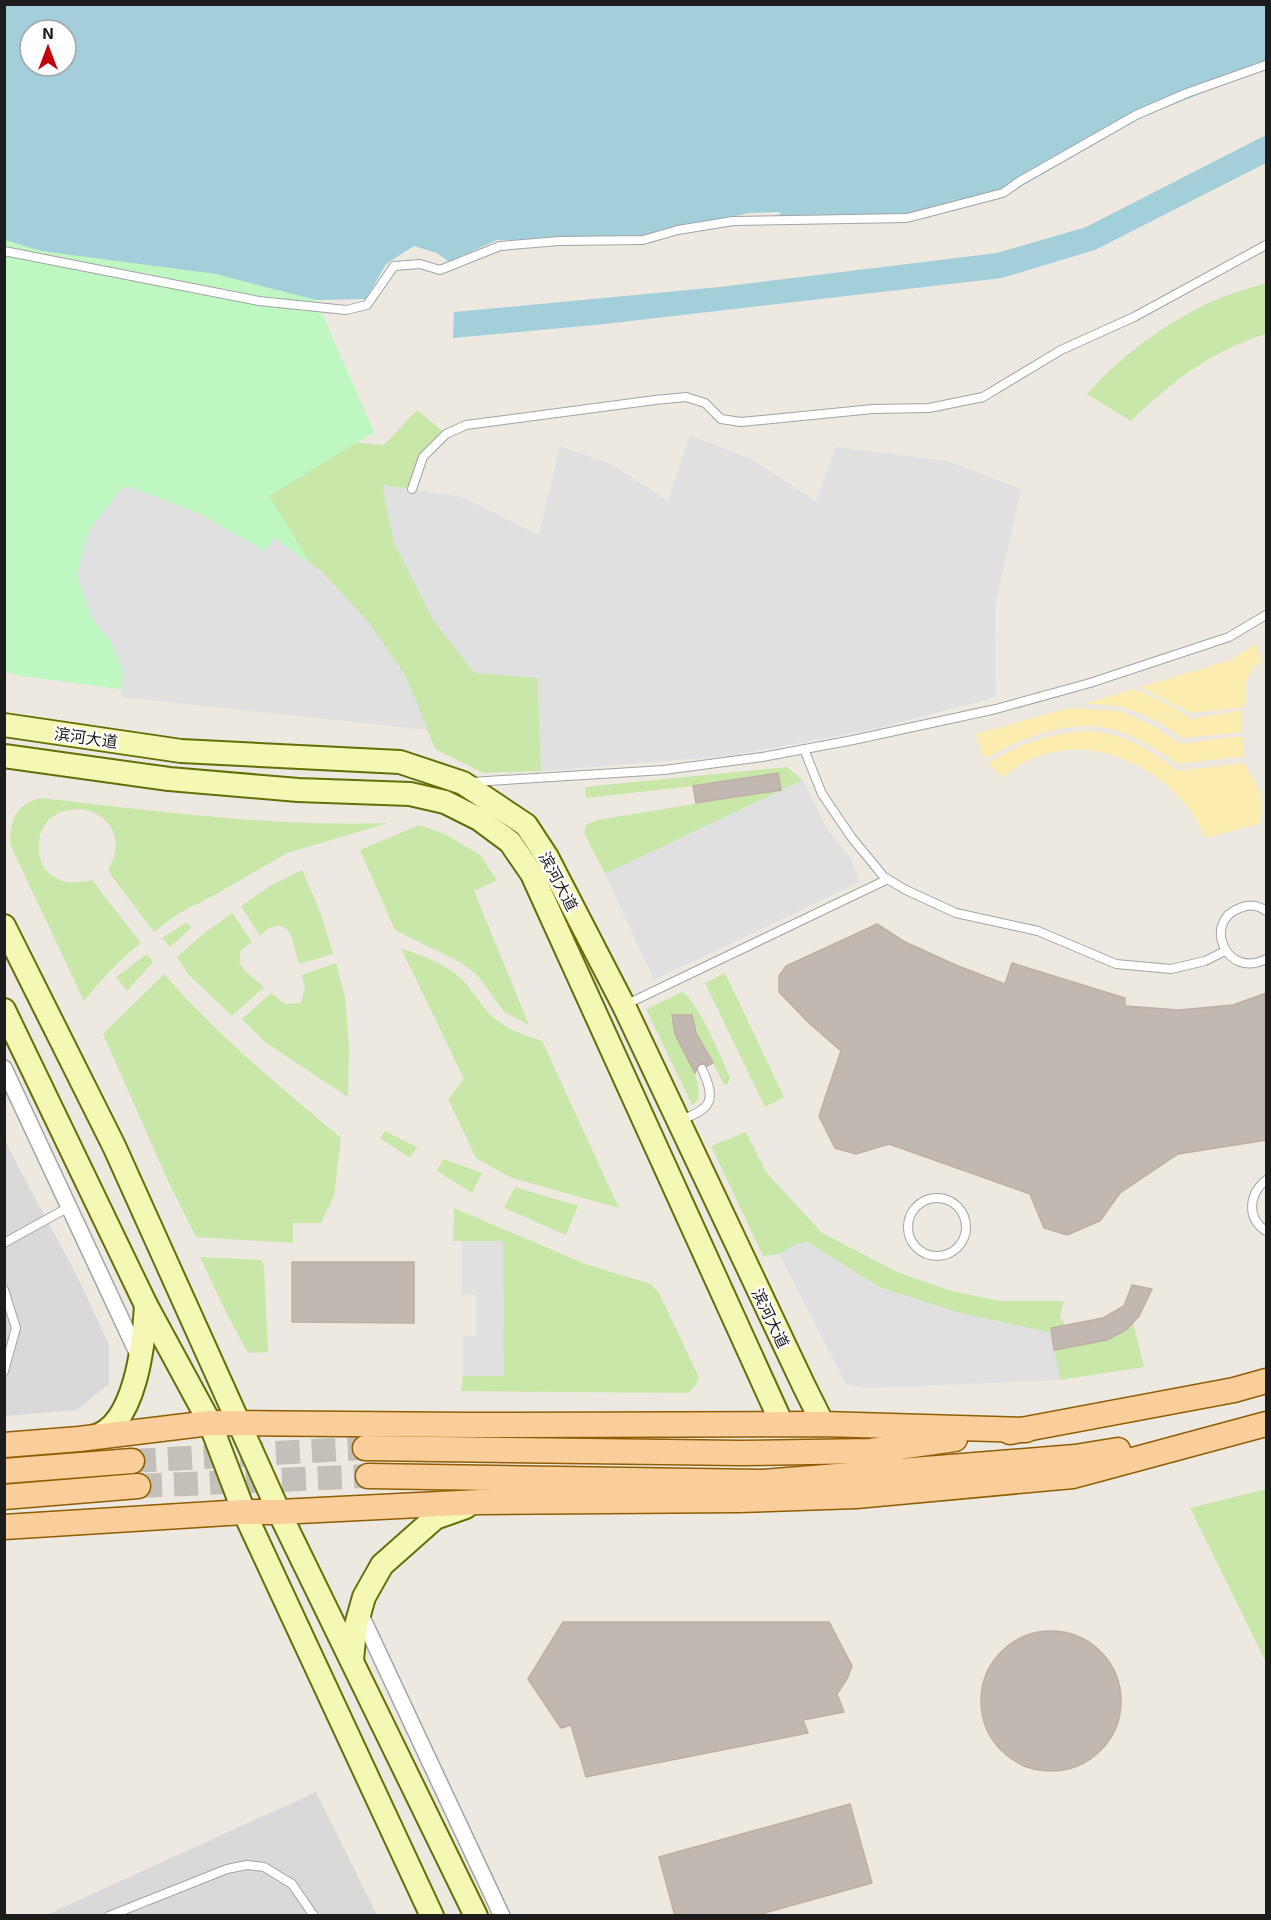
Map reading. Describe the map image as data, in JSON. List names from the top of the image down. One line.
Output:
{"streets":{"street":["滨河大道"]},"north":"top"}
